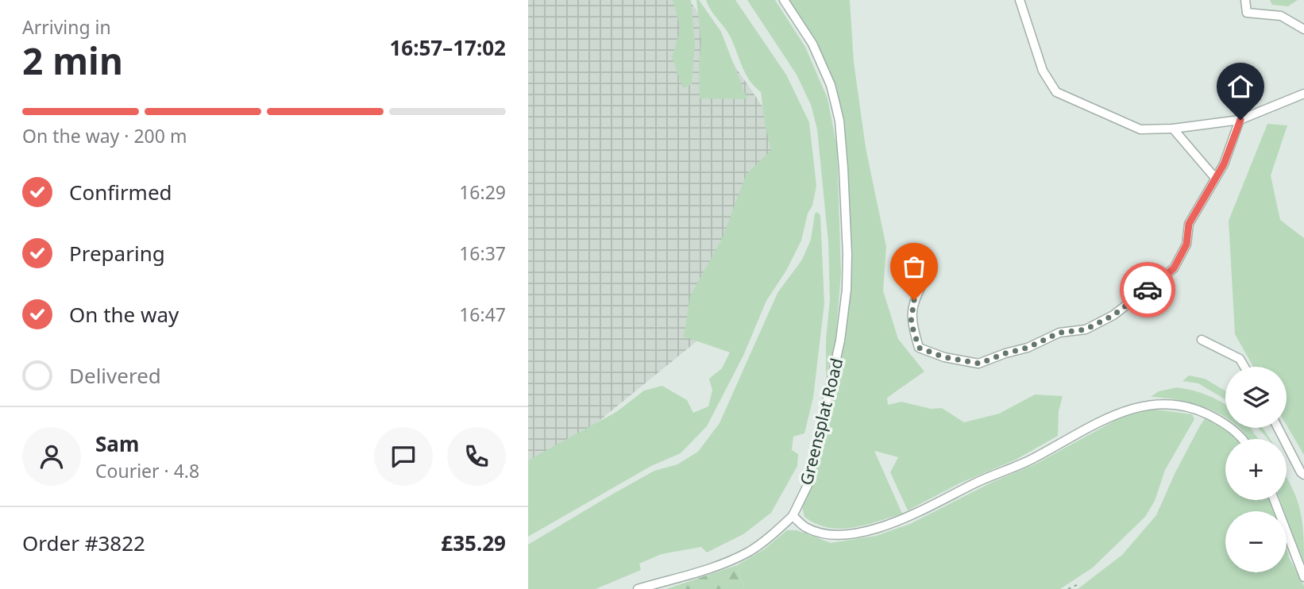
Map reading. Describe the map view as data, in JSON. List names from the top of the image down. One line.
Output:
{"streets":{"street":["Greensplat Road"]},"page":{"heading":["2 min","Arriving in","16:57–17:02"],"panel":["Sam","Courier · 4.8","Order #3822","£35.29"],"bar":"On the way · 200 m","list":[["Confirmed","16:29"],["Preparing","16:37"],["On the way","16:47"],"Delivered"],"map_buttons":["+","−"]}}
